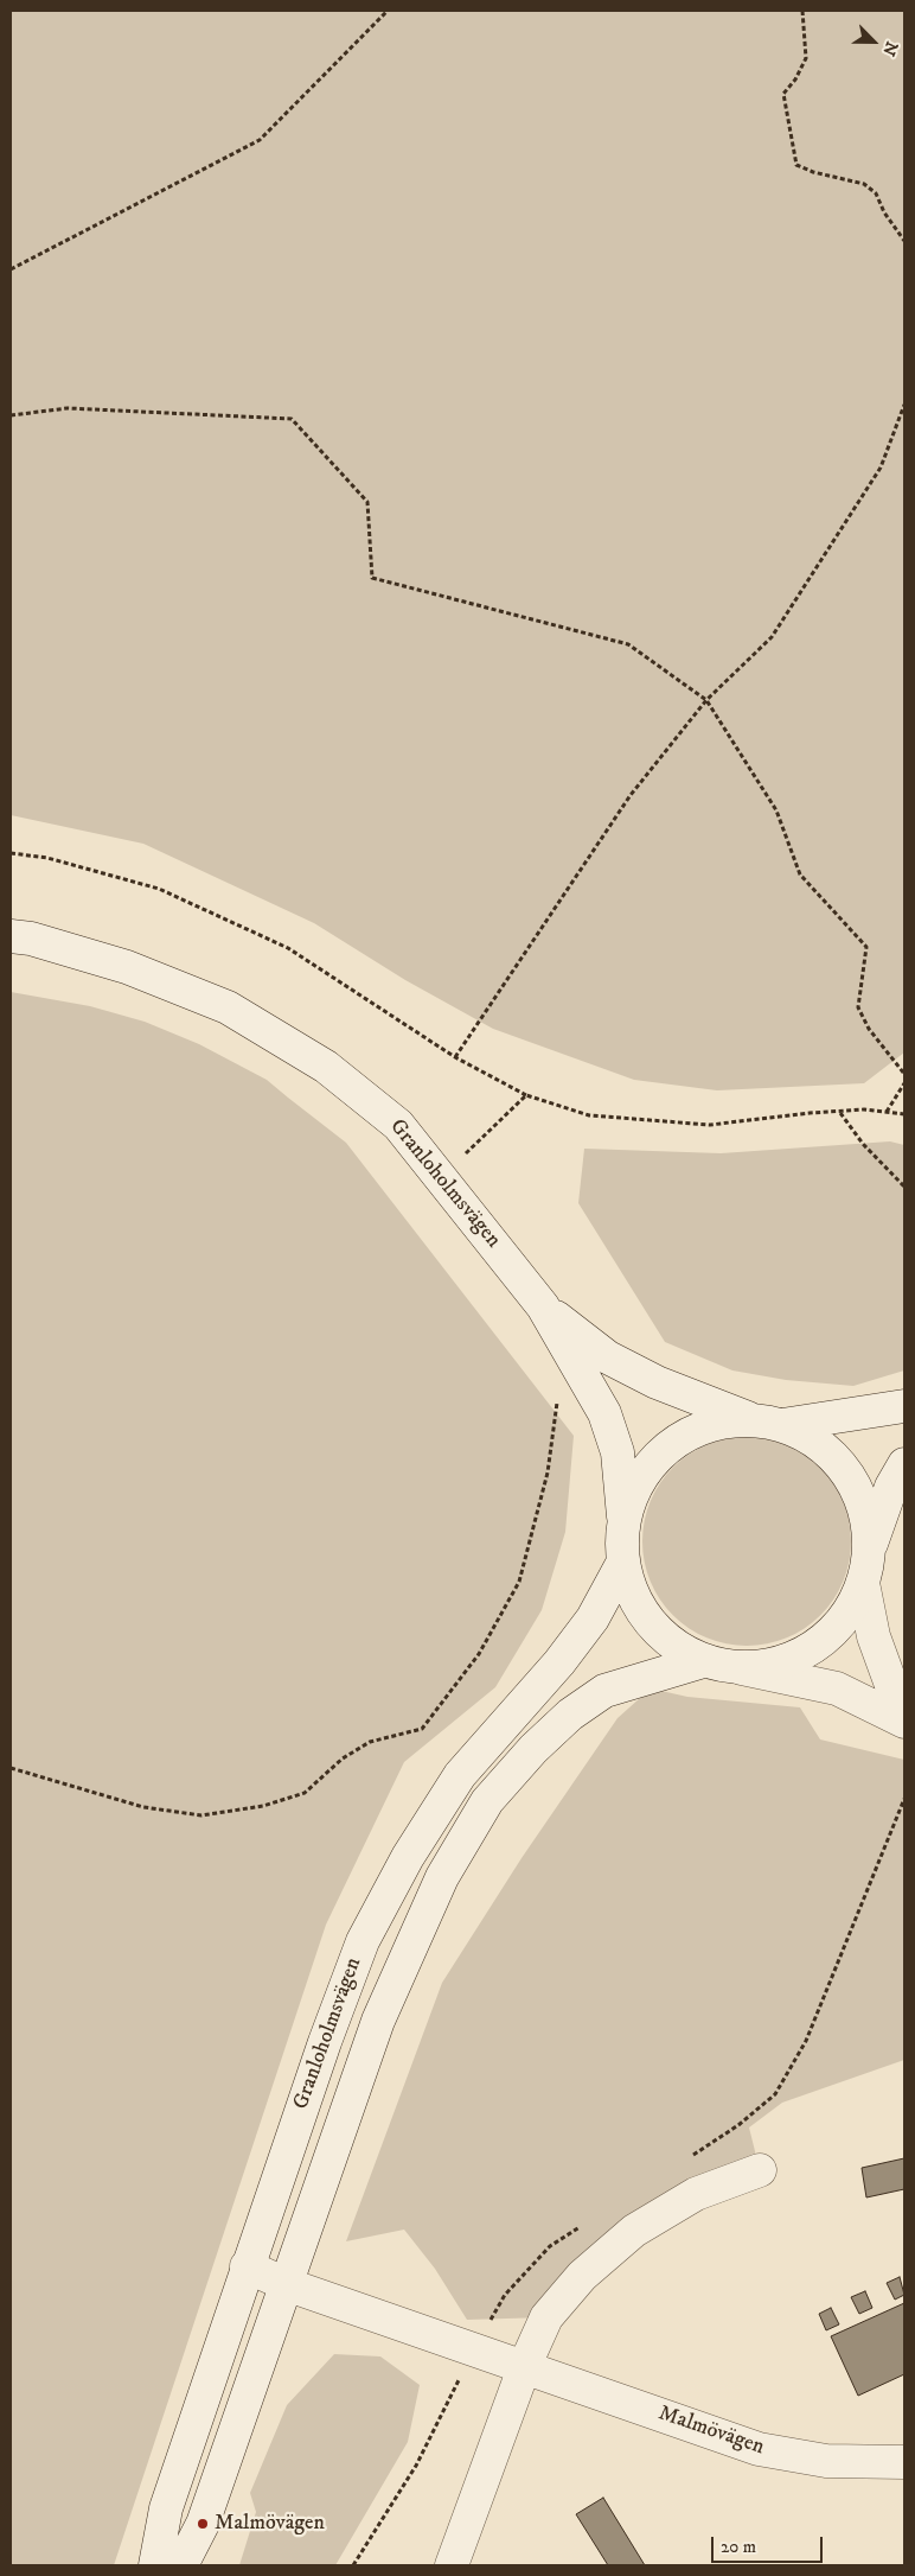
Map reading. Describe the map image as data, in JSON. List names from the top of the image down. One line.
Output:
{"streets":{"street":["Granloholmsvägen","Malmövägen"]},"crossings":[["Granloholmsvägen","Malmövägen"]],"places":["Malmövägen"],"scale_bar":"20 m","north":"bottom right"}
